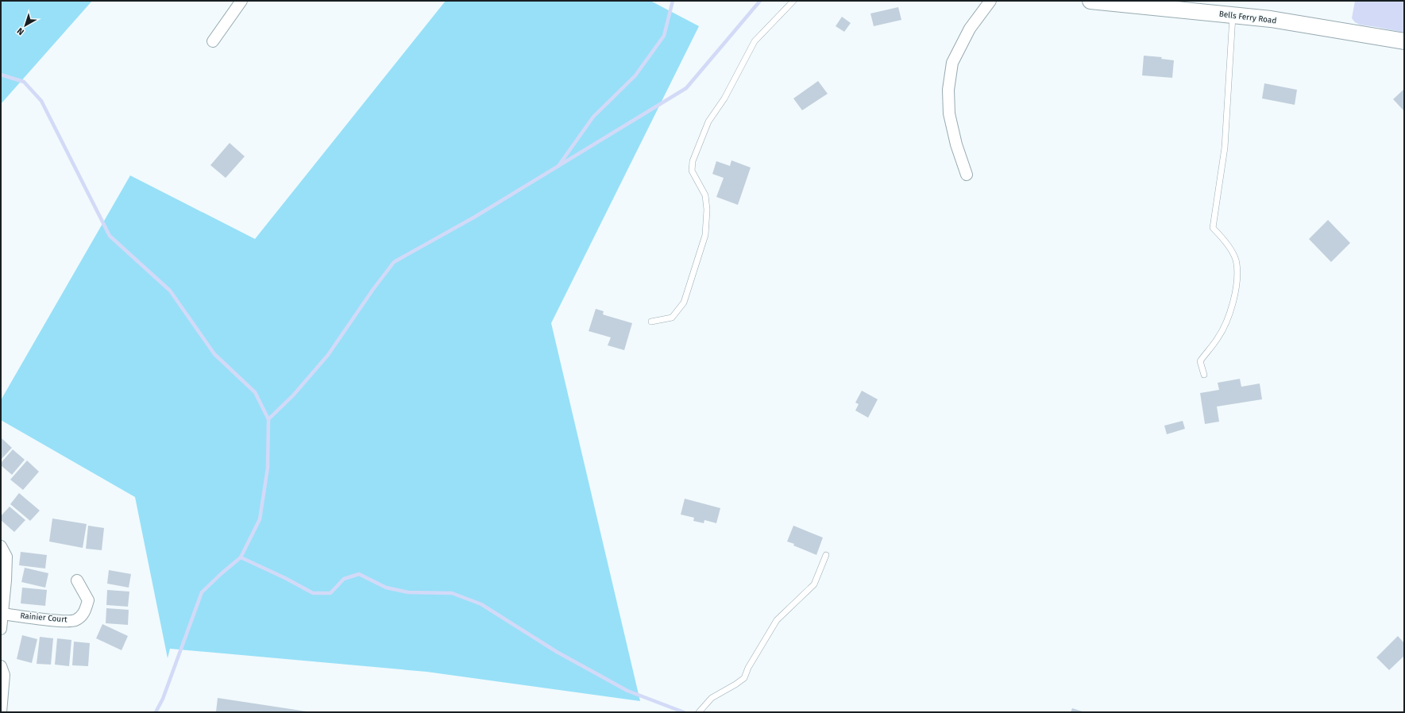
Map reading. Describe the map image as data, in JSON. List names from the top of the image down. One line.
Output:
{"streets":{"main road":["Bells Ferry Road"],"street":["Rainier Court"]},"north":"bottom left"}
